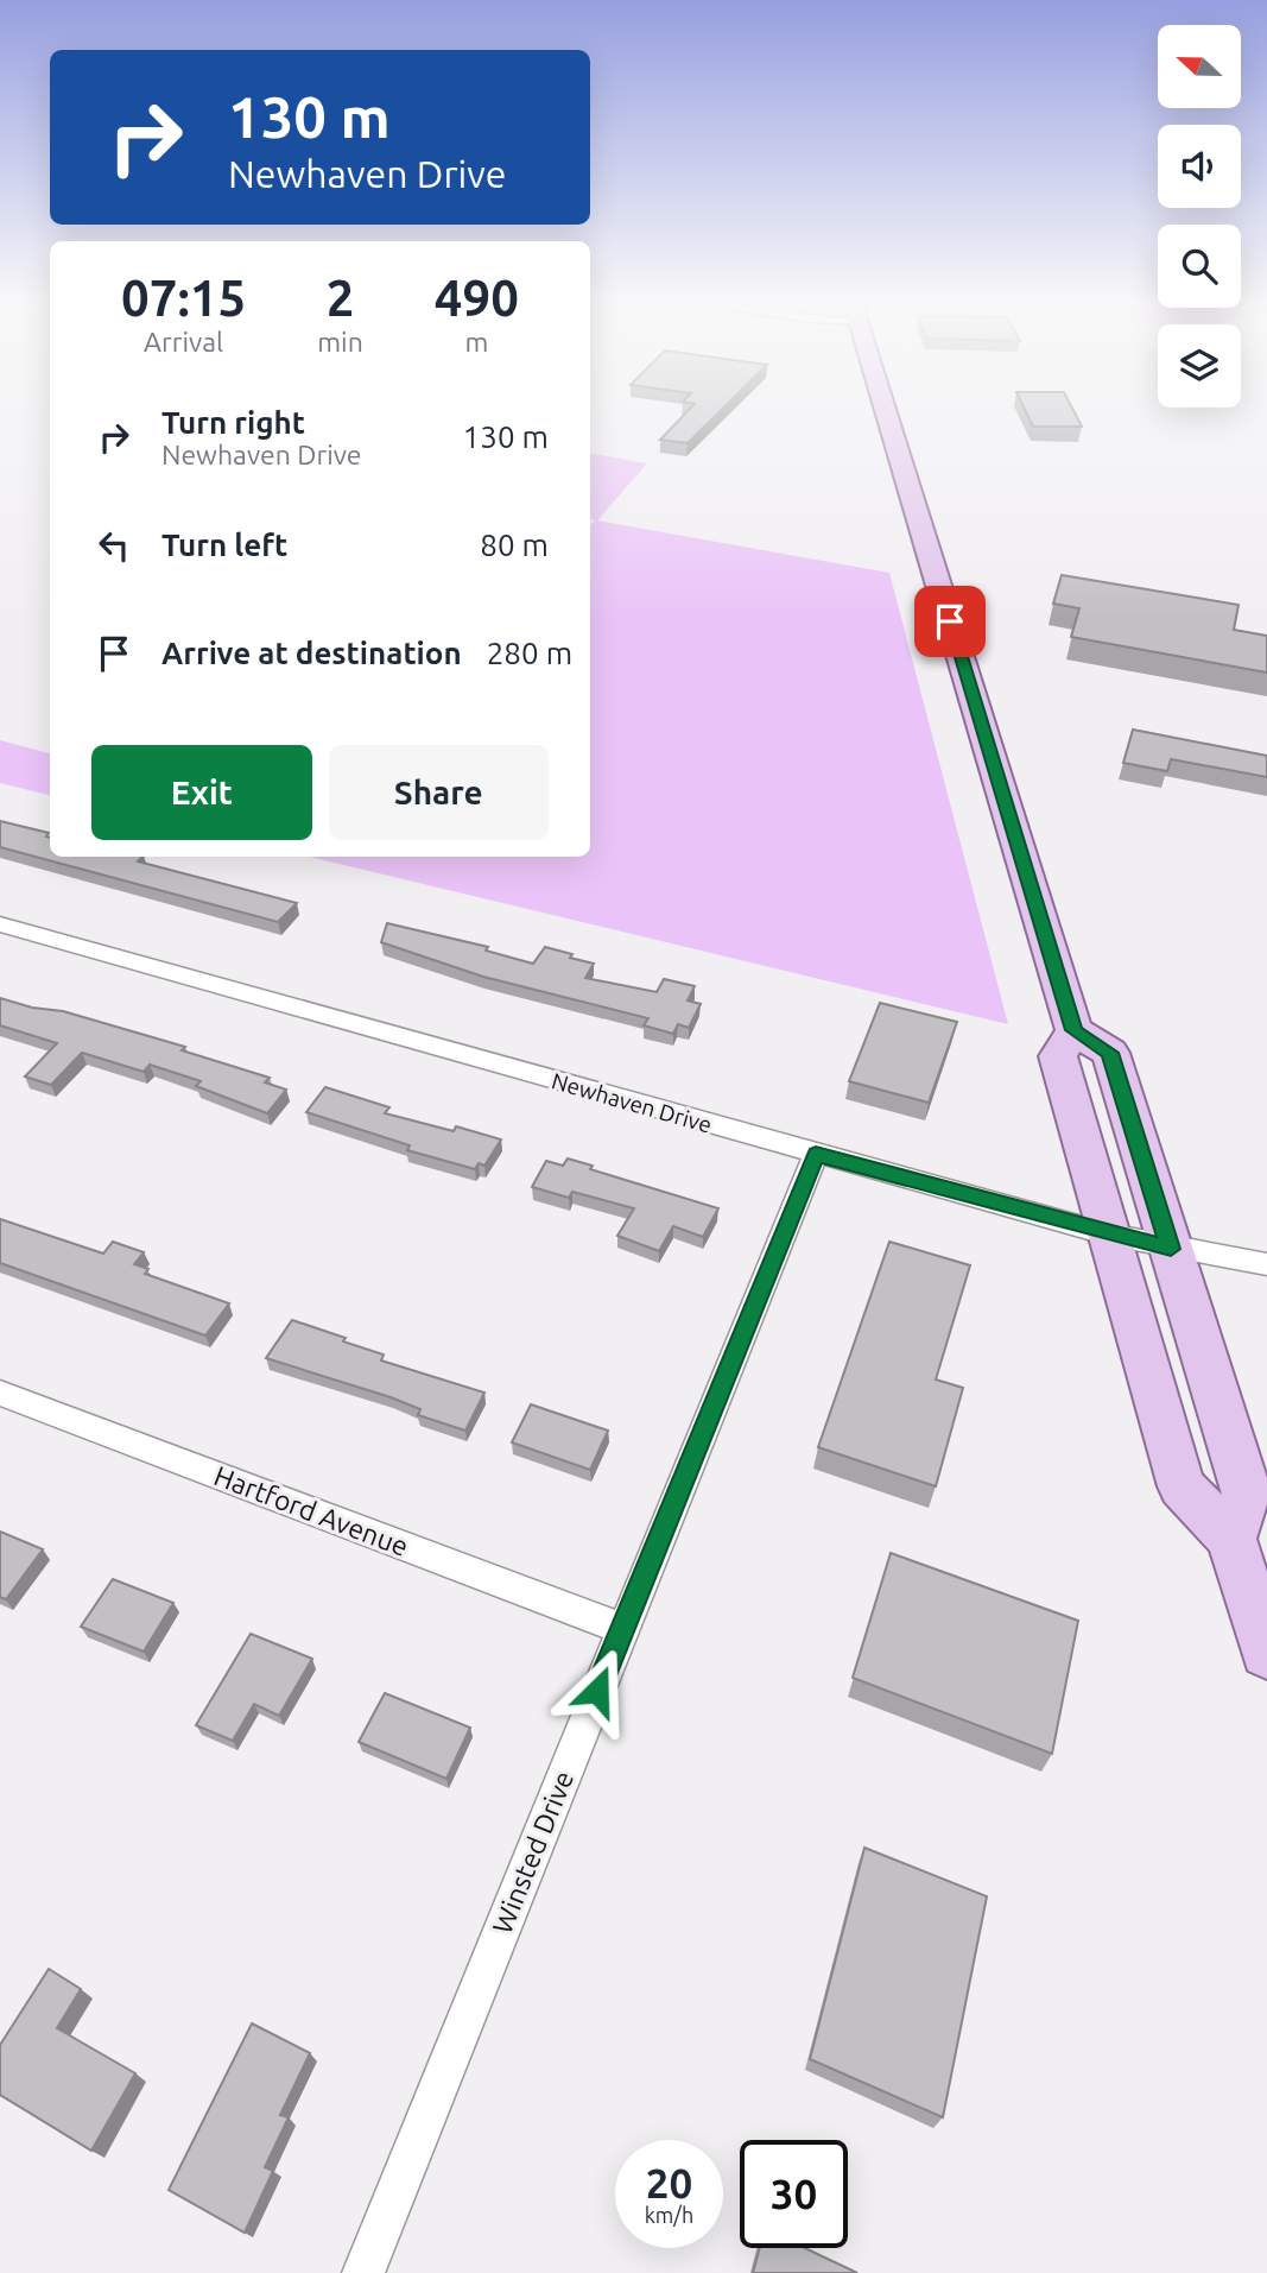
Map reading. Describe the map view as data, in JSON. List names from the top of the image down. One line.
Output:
{"streets":{"street":["Newhaven Drive","Hartford Avenue","Winsted Drive"]},"crossings":[["Newhaven Drive","Winsted Drive"],["Hartford Avenue","Winsted Drive"]],"north":"left","page":{"turn":["130 m","Newhaven Drive"],"eta":["07:15","Arrival","2","min","490","m"],"list":[{"name":"Turn right","note":"Newhaven Drive","value":"130 m"},{"name":"Turn left","value":"80 m"},{"name":"Arrive at destination","value":"280 m"}],"buttons":["Exit","Share"],"speed":"20 km/h","limit":"30"}}
